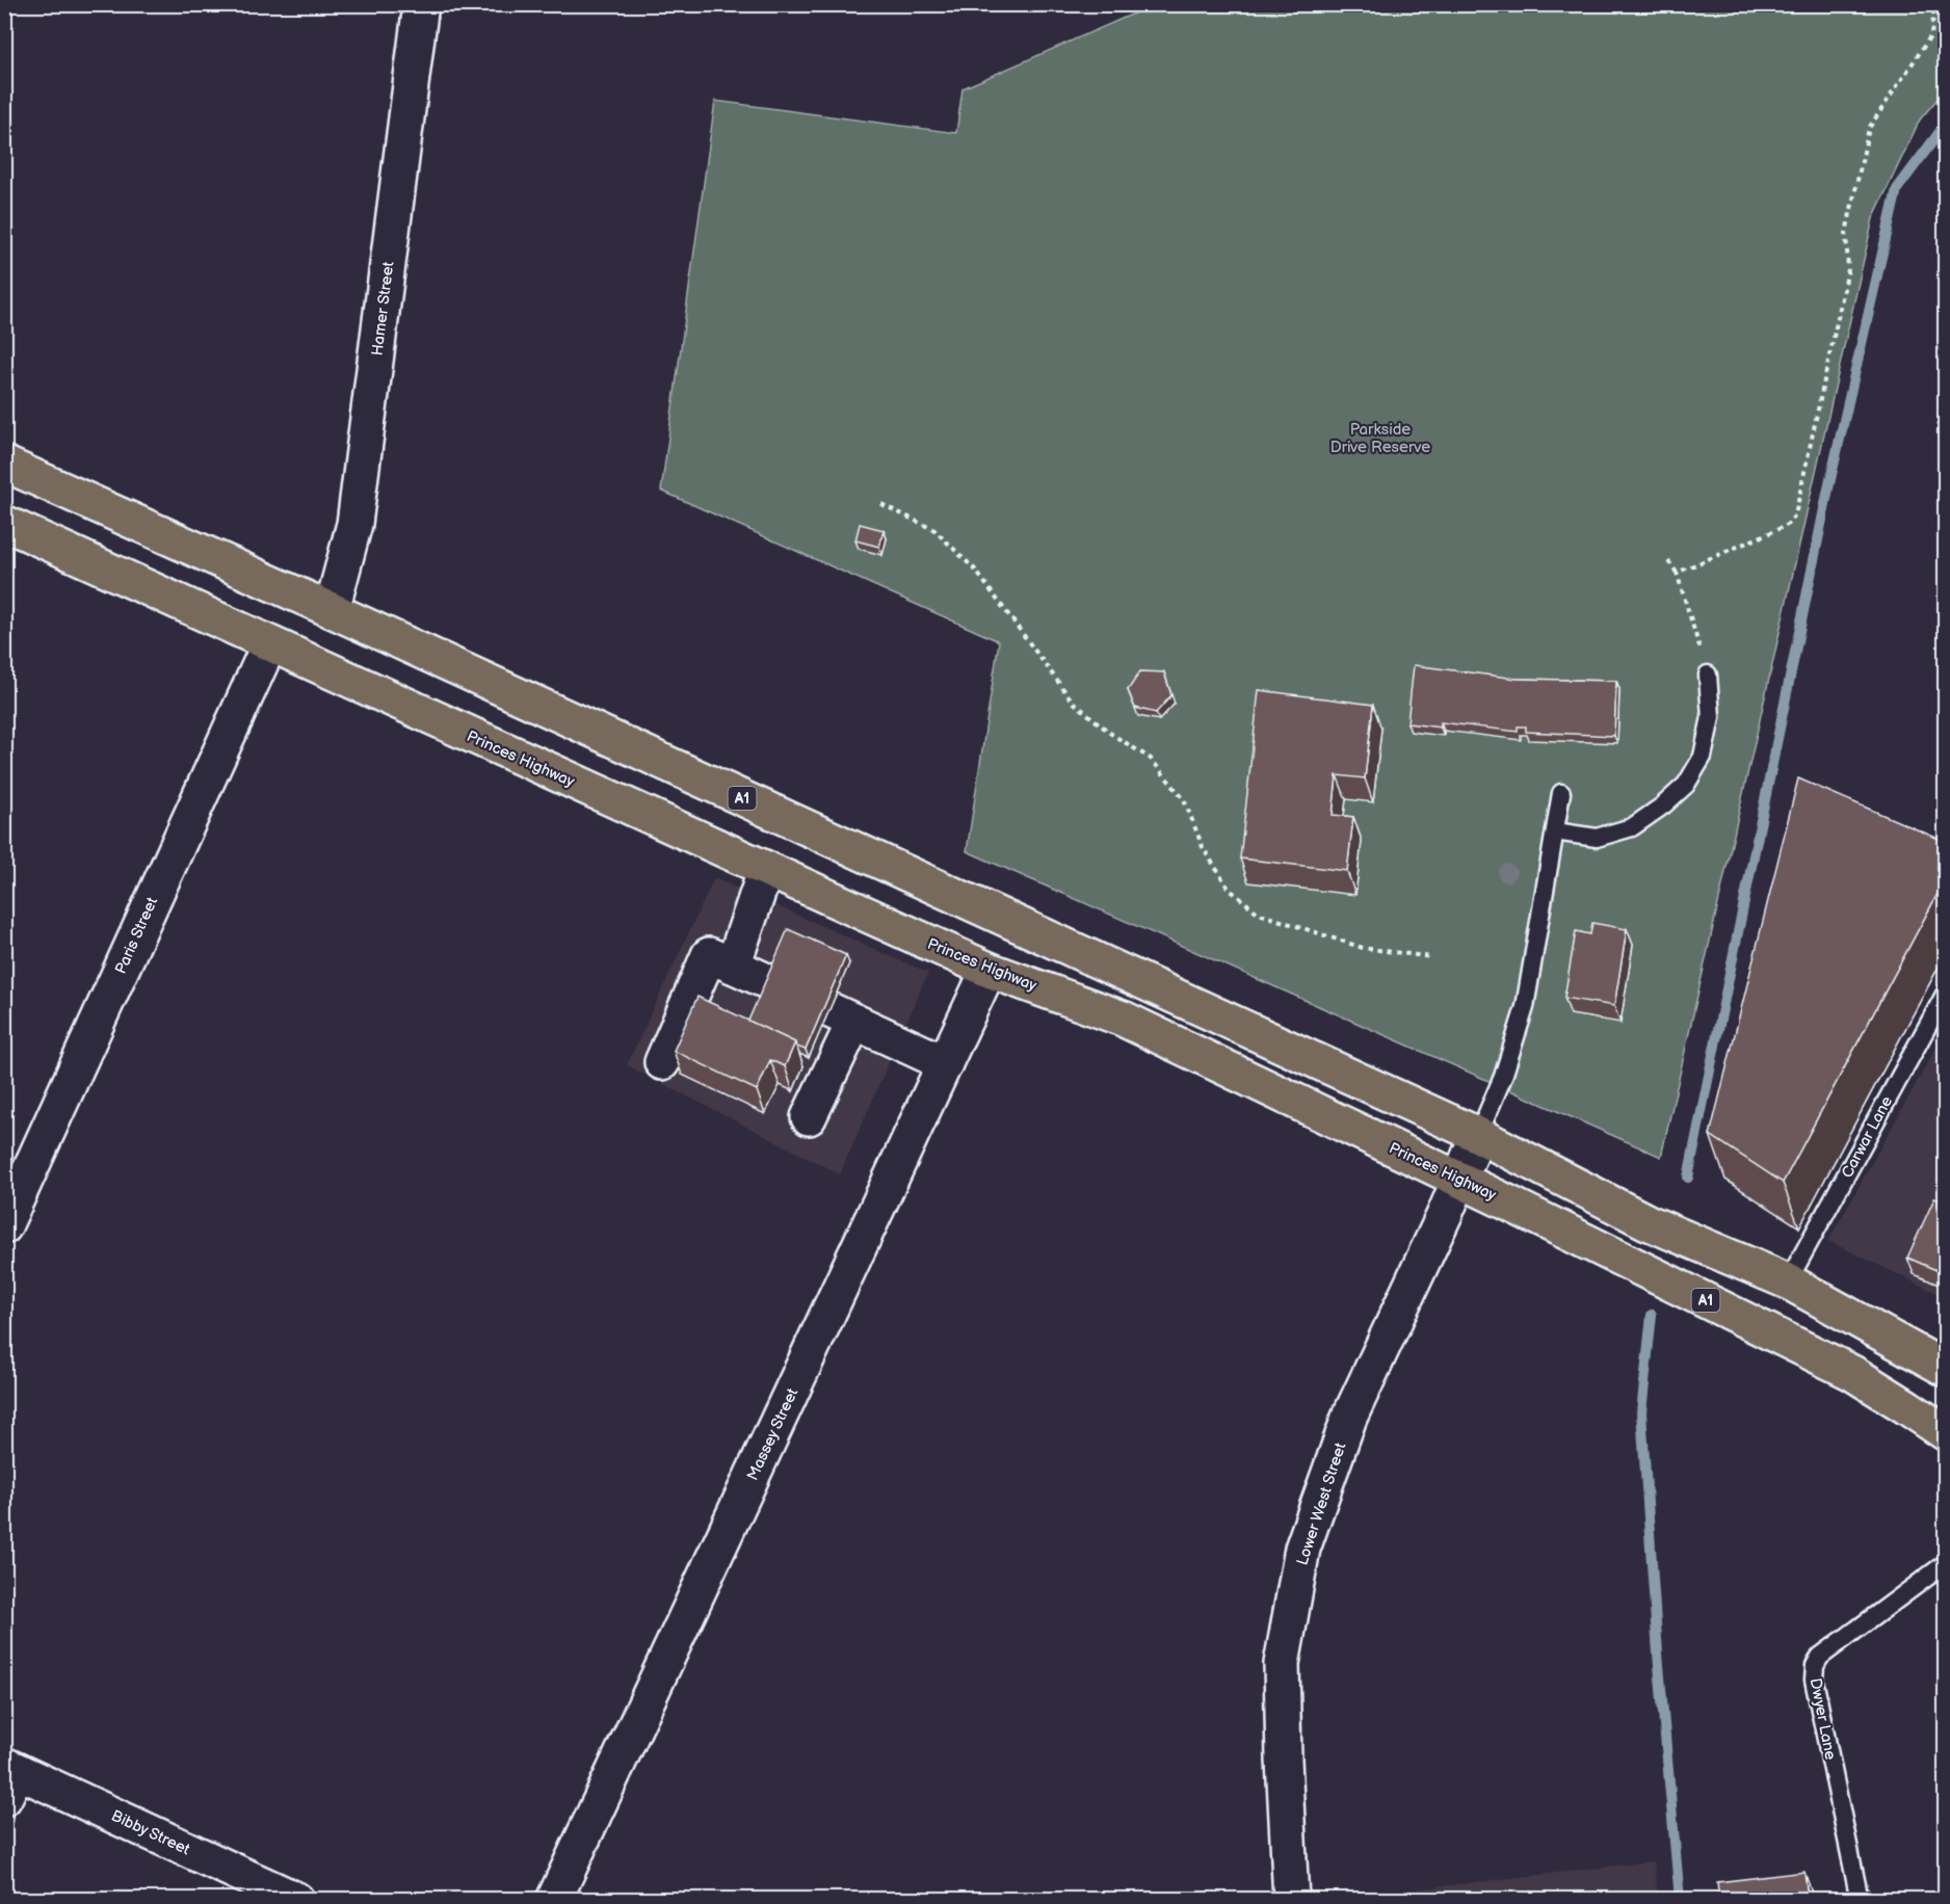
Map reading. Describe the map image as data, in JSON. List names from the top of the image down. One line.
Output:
{"streets":{"highway":["Princes Highway","A1"],"street":["Hamer Street","Paris Street","Massey Street","Lower West Street","Bibby Street"],"lane":["Carwar Lane","Dwyer Lane"]},"crossings":[["Hamer Street","A1"],["Princes Highway","Paris Street"],["Princes Highway","Massey Street"],["Princes Highway","Lower West Street"],["A1","Carwar Lane"],["A1","Lower West Street"]],"parks":["Parkside Drive Reserve"]}
